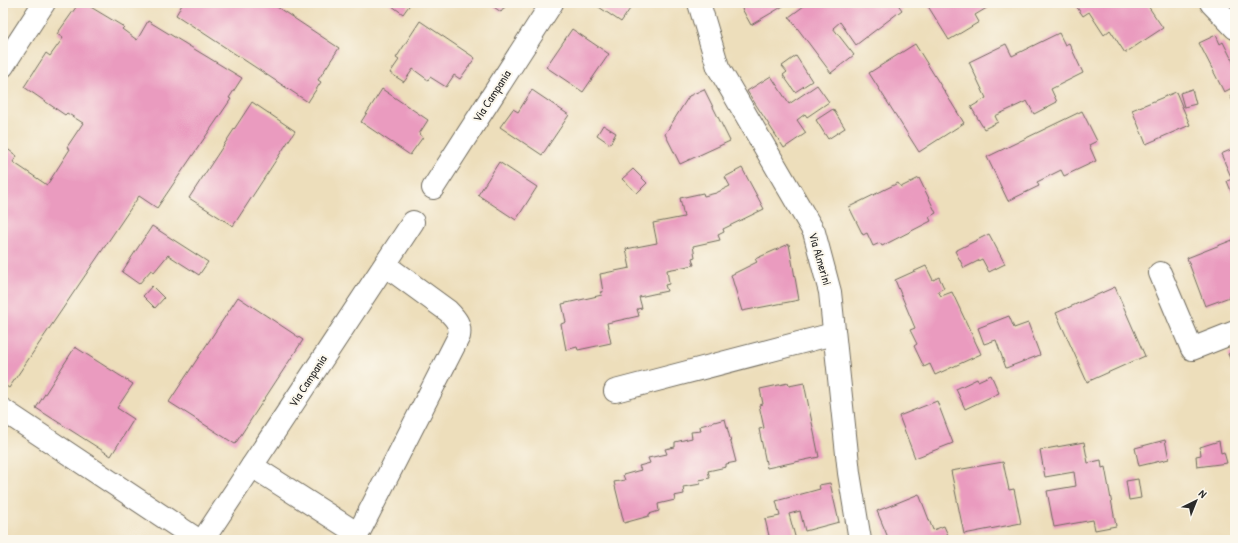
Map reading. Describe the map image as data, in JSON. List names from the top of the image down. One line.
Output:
{"streets":{"street":["Via Campania","Via Almerini"]},"north":"top right"}
